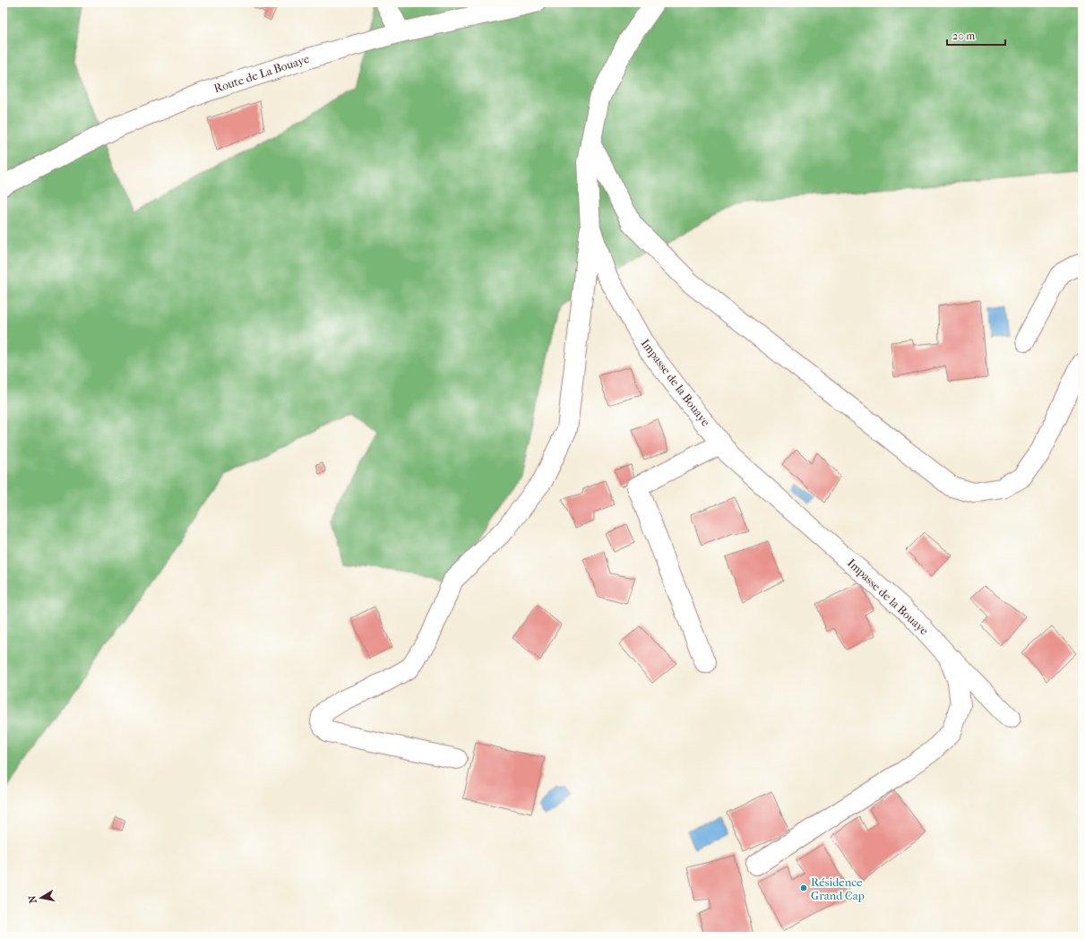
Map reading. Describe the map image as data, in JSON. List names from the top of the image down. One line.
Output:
{"streets":{"street":["Route de La Bouaye","Impasse de la Bouaye"]},"places":["Résidence Grand Cap"],"scale_bar":"20 m","north":"left"}
